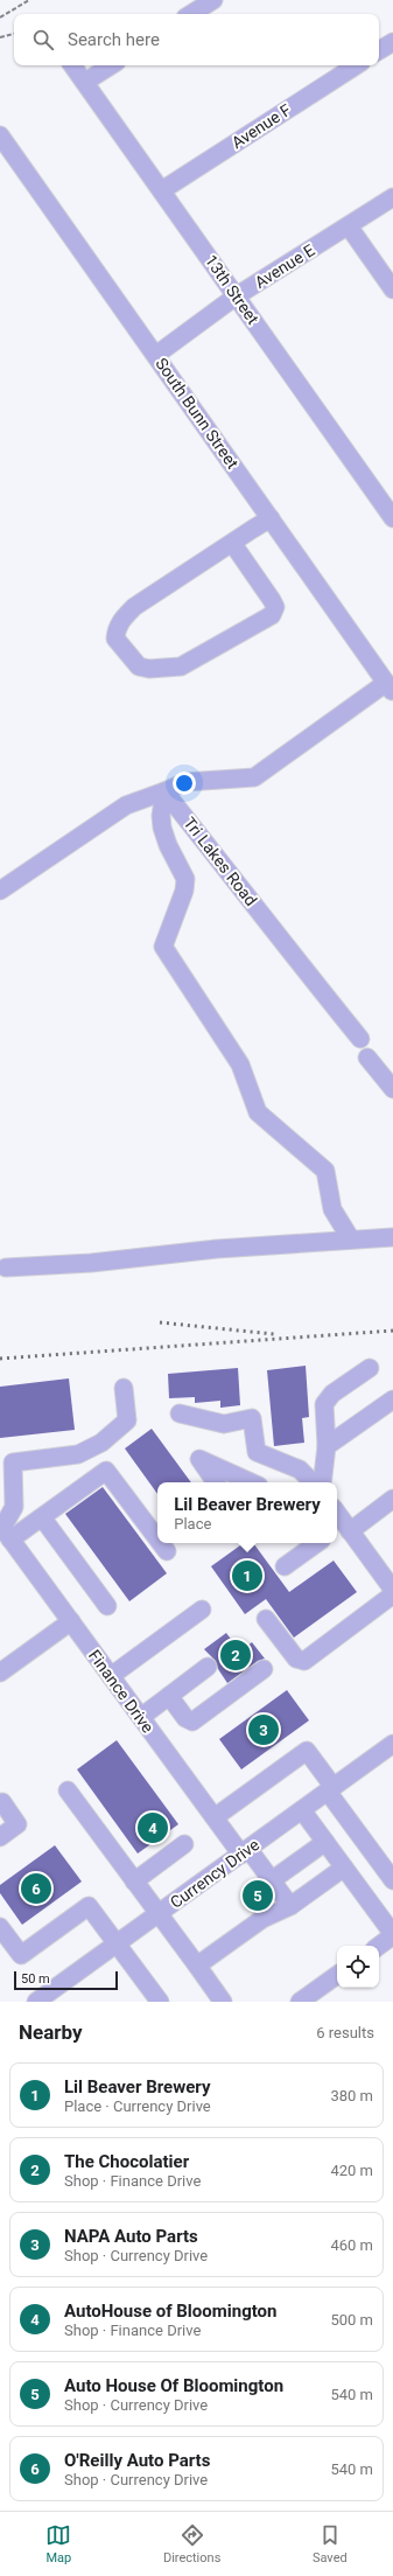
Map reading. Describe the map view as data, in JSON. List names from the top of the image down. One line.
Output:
{"streets":{"street":["Avenue F","Avenue E","13th Street","South Bunn Street","Tri Lakes Road","Finance Drive","Currency Drive"]},"crossings":[["Avenue F","13th Street"],["Avenue E","13th Street"],["Avenue E","South Bunn Street"],["Finance Drive","Currency Drive"]],"scale_bar":"50 m","page":{"search":"Search here","popup":["Lil Beaver Brewery","Place"],"pins":["1","2","3","4","6","5"],"scale":"50 m","heading":["Nearby","6 results"],"list":[{"mark":"1","name":"Lil Beaver Brewery","note":"Place · Currency Drive","value":"380 m"},{"mark":"2","name":"The Chocolatier","note":"Shop · Finance Drive","value":"420 m"},{"mark":"3","name":"NAPA Auto Parts","note":"Shop · Currency Drive","value":"460 m"},{"mark":"4","name":"AutoHouse of Bloomington","note":"Shop · Finance Drive","value":"500 m"},{"mark":"5","name":"Auto House Of Bloomington","note":"Shop · Currency Drive","value":"540 m"},{"mark":"6","name":"O'Reilly Auto Parts","note":"Shop · Currency Drive","value":"540 m"}],"nav":["Map","Directions","Saved"]}}
